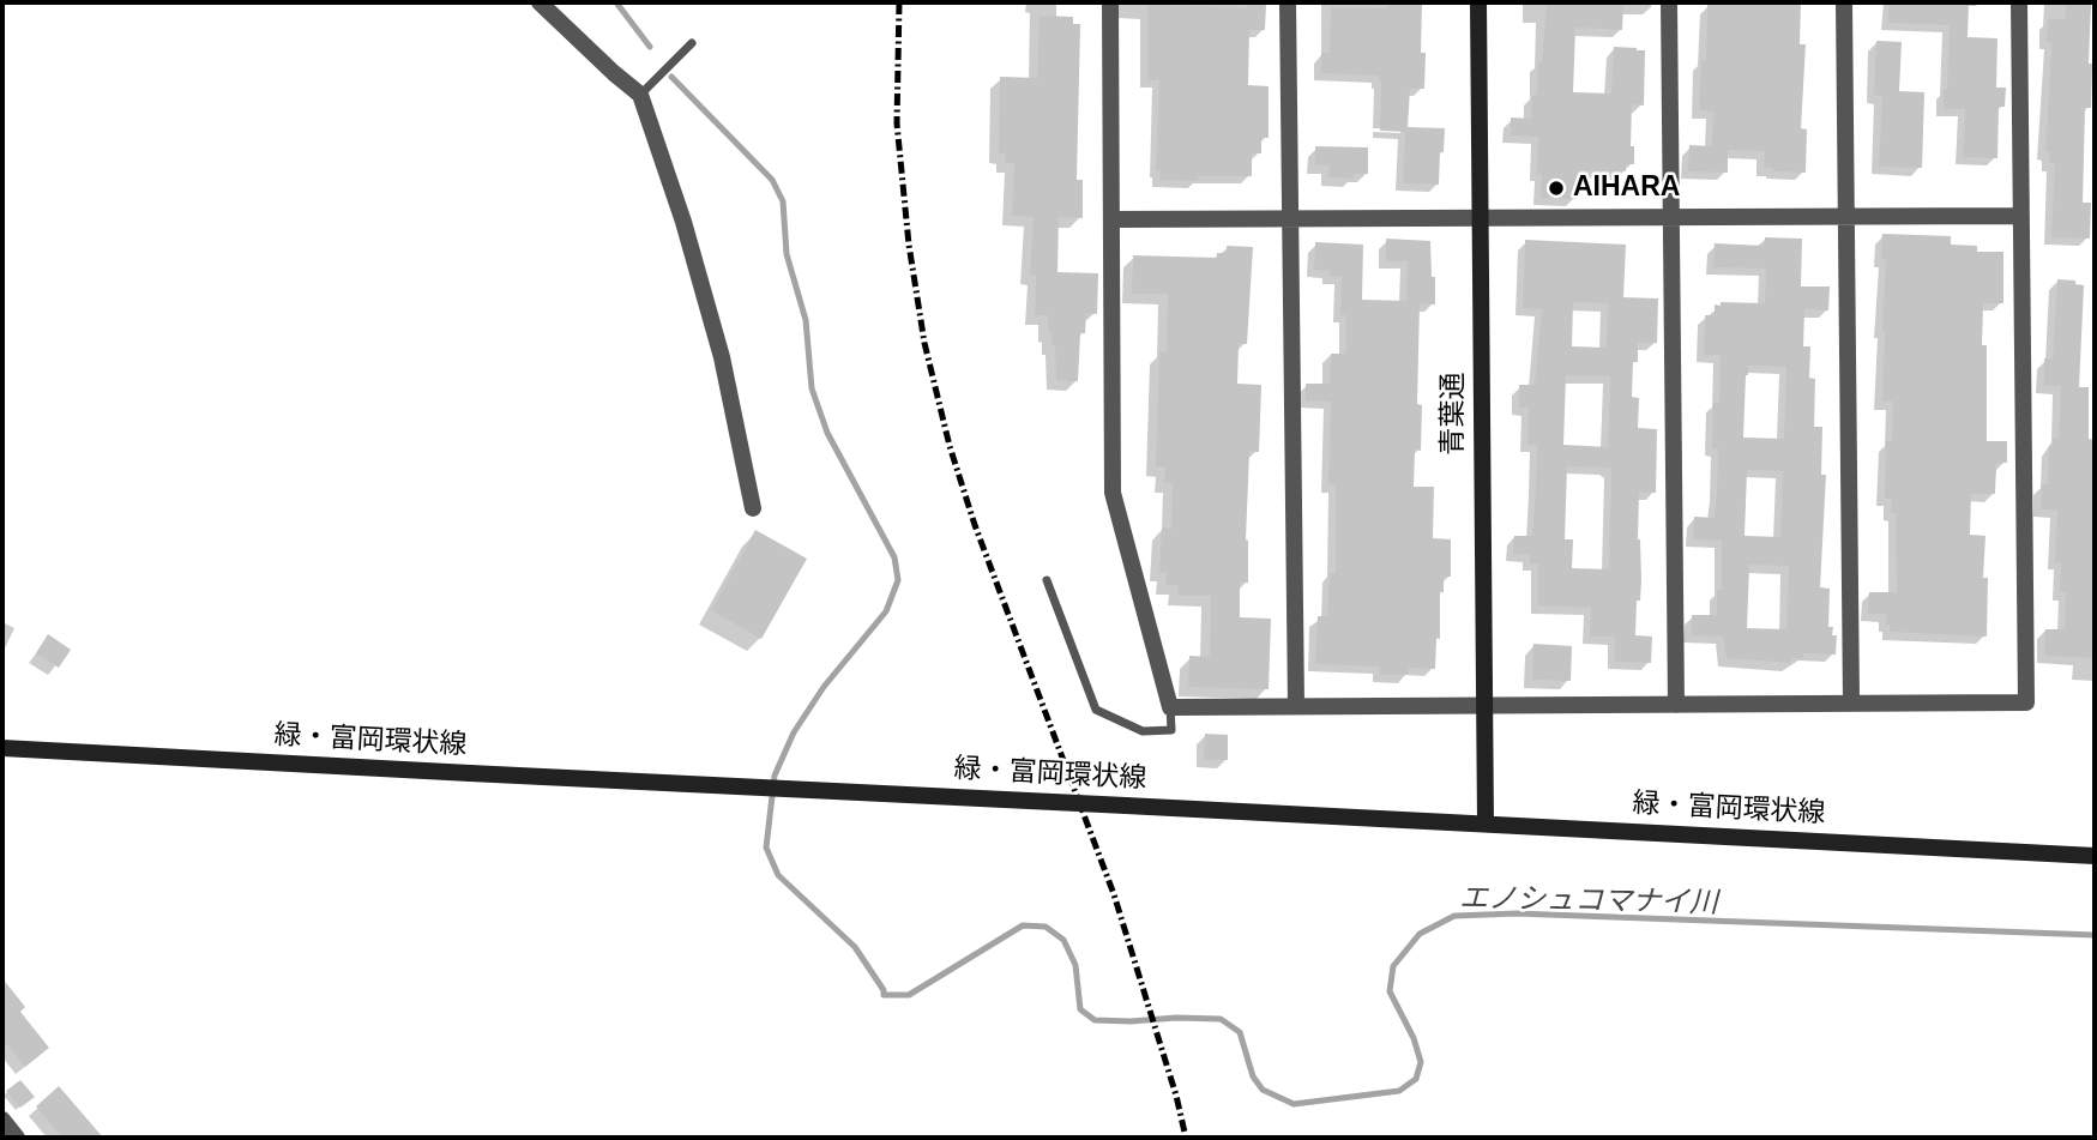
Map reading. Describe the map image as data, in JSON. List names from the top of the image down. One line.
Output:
{"streets":{"street":["青葉通","緑・富岡環状線"]},"crossings":[["青葉通","緑・富岡環状線"]],"water":["エノシュコマナイ川"],"places":["AIHARA"]}
